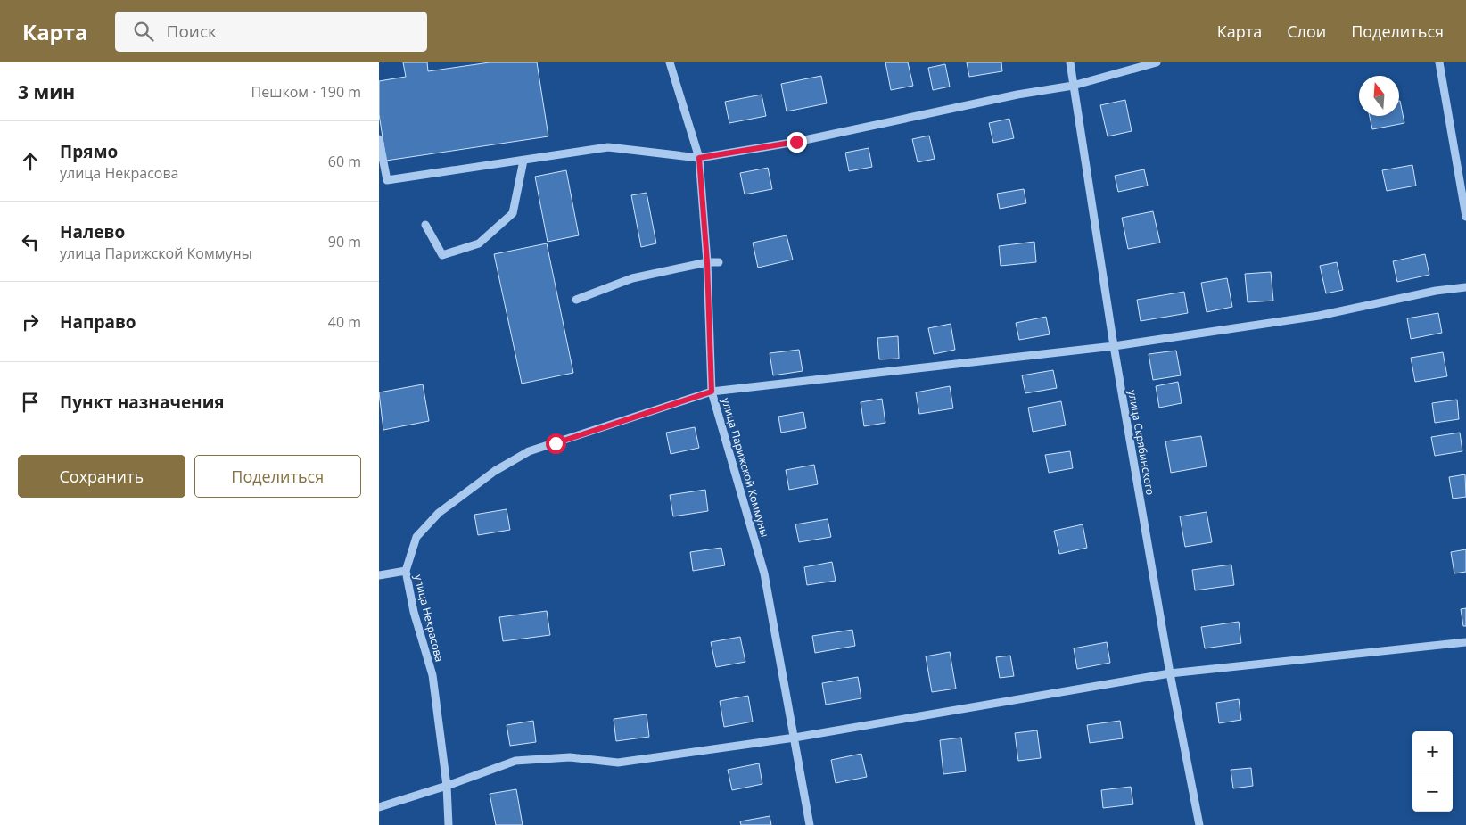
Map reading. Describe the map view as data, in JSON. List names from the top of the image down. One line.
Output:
{"streets":{"street":["улица Скрябинского","улица Парижской Коммуны","улица Некрасова"]},"crossings":[["улица Скрябинского","улица Некрасова"],["улица Парижской Коммуны","улица Некрасова"]],"north":"top","page":{"header":"Карта","search":"Поиск","nav":["Карта","Слои","Поделиться"],"heading":["3 мин","Пешком · 190 m"],"list":[["Прямо","улица Некрасова","60 m"],["Налево","улица Парижской Коммуны","90 m"],["Направо","40 m"],"Пункт назначения"],"buttons":["Сохранить","Поделиться"],"map_buttons":["+","−"]}}
